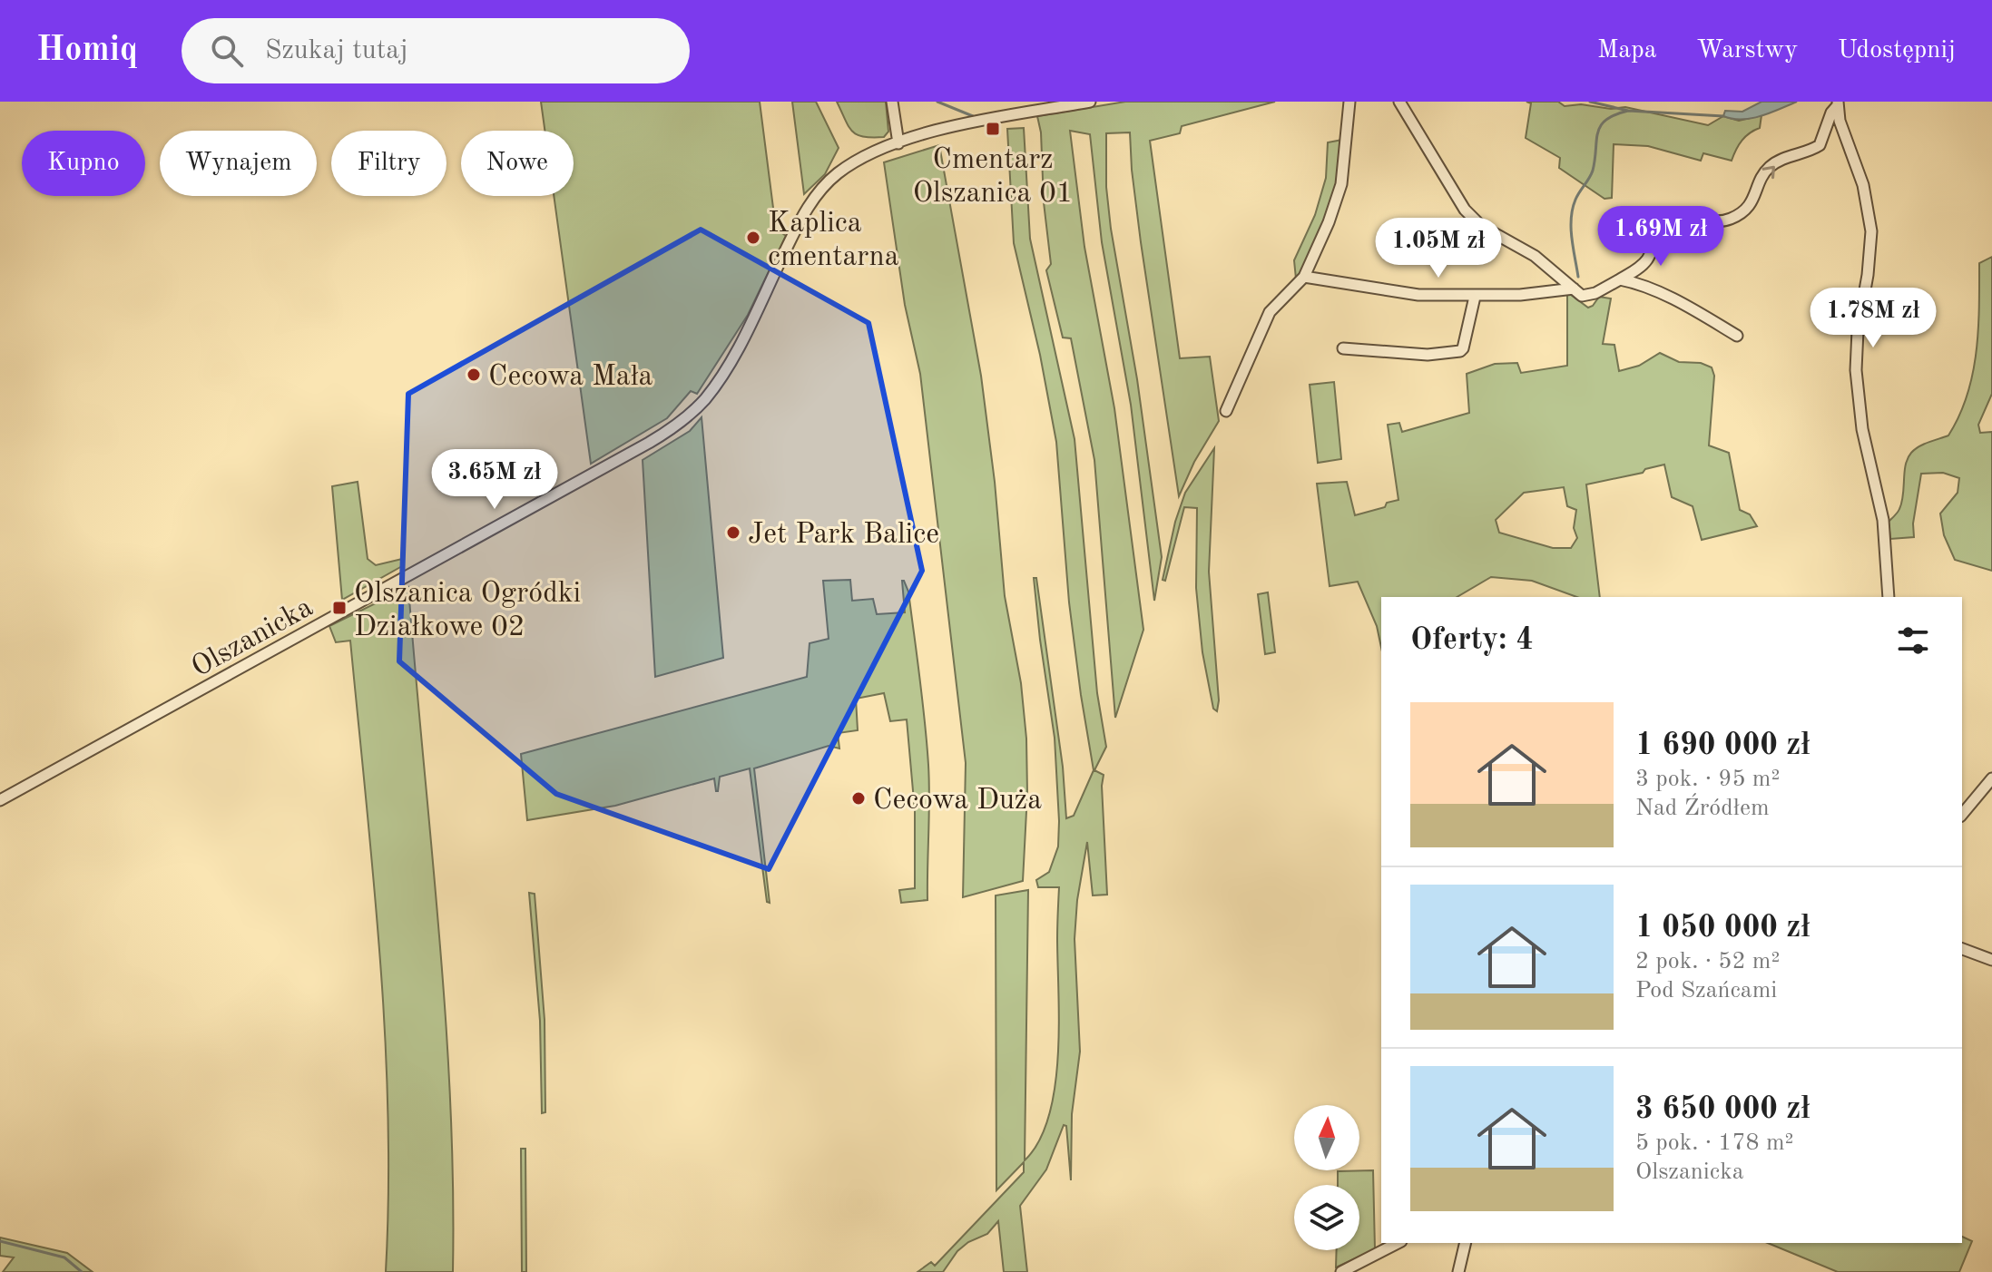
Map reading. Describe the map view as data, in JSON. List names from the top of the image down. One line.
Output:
{"streets":{"street":["Olszanicka"]},"places":{"transit":["Cmentarz Olszanica 01","Olszanica Ogródki Działkowe 02"],"other":["Kaplica cmentarna","Cecowa Mała","Jet Park Balice","Cecowa Duża"]},"north":"top","page":{"header":"Homiq","search":"Szukaj tutaj","nav":["Mapa","Warstwy","Udostępnij"],"chip":["Kupno","Wynajem","Filtry","Nowe"],"price":["1.69M zł","1.05M zł","1.78M zł","3.65M zł"],"heading":"Oferty: 4","list":[{"name":"1 690 000 zł","note":"3 pok. · 95 m² · Nad Źródłem"},{"name":"1 050 000 zł","note":"2 pok. · 52 m² · Pod Szańcami"},{"name":"3 650 000 zł","note":"5 pok. · 178 m² · Olszanicka"}]}}
